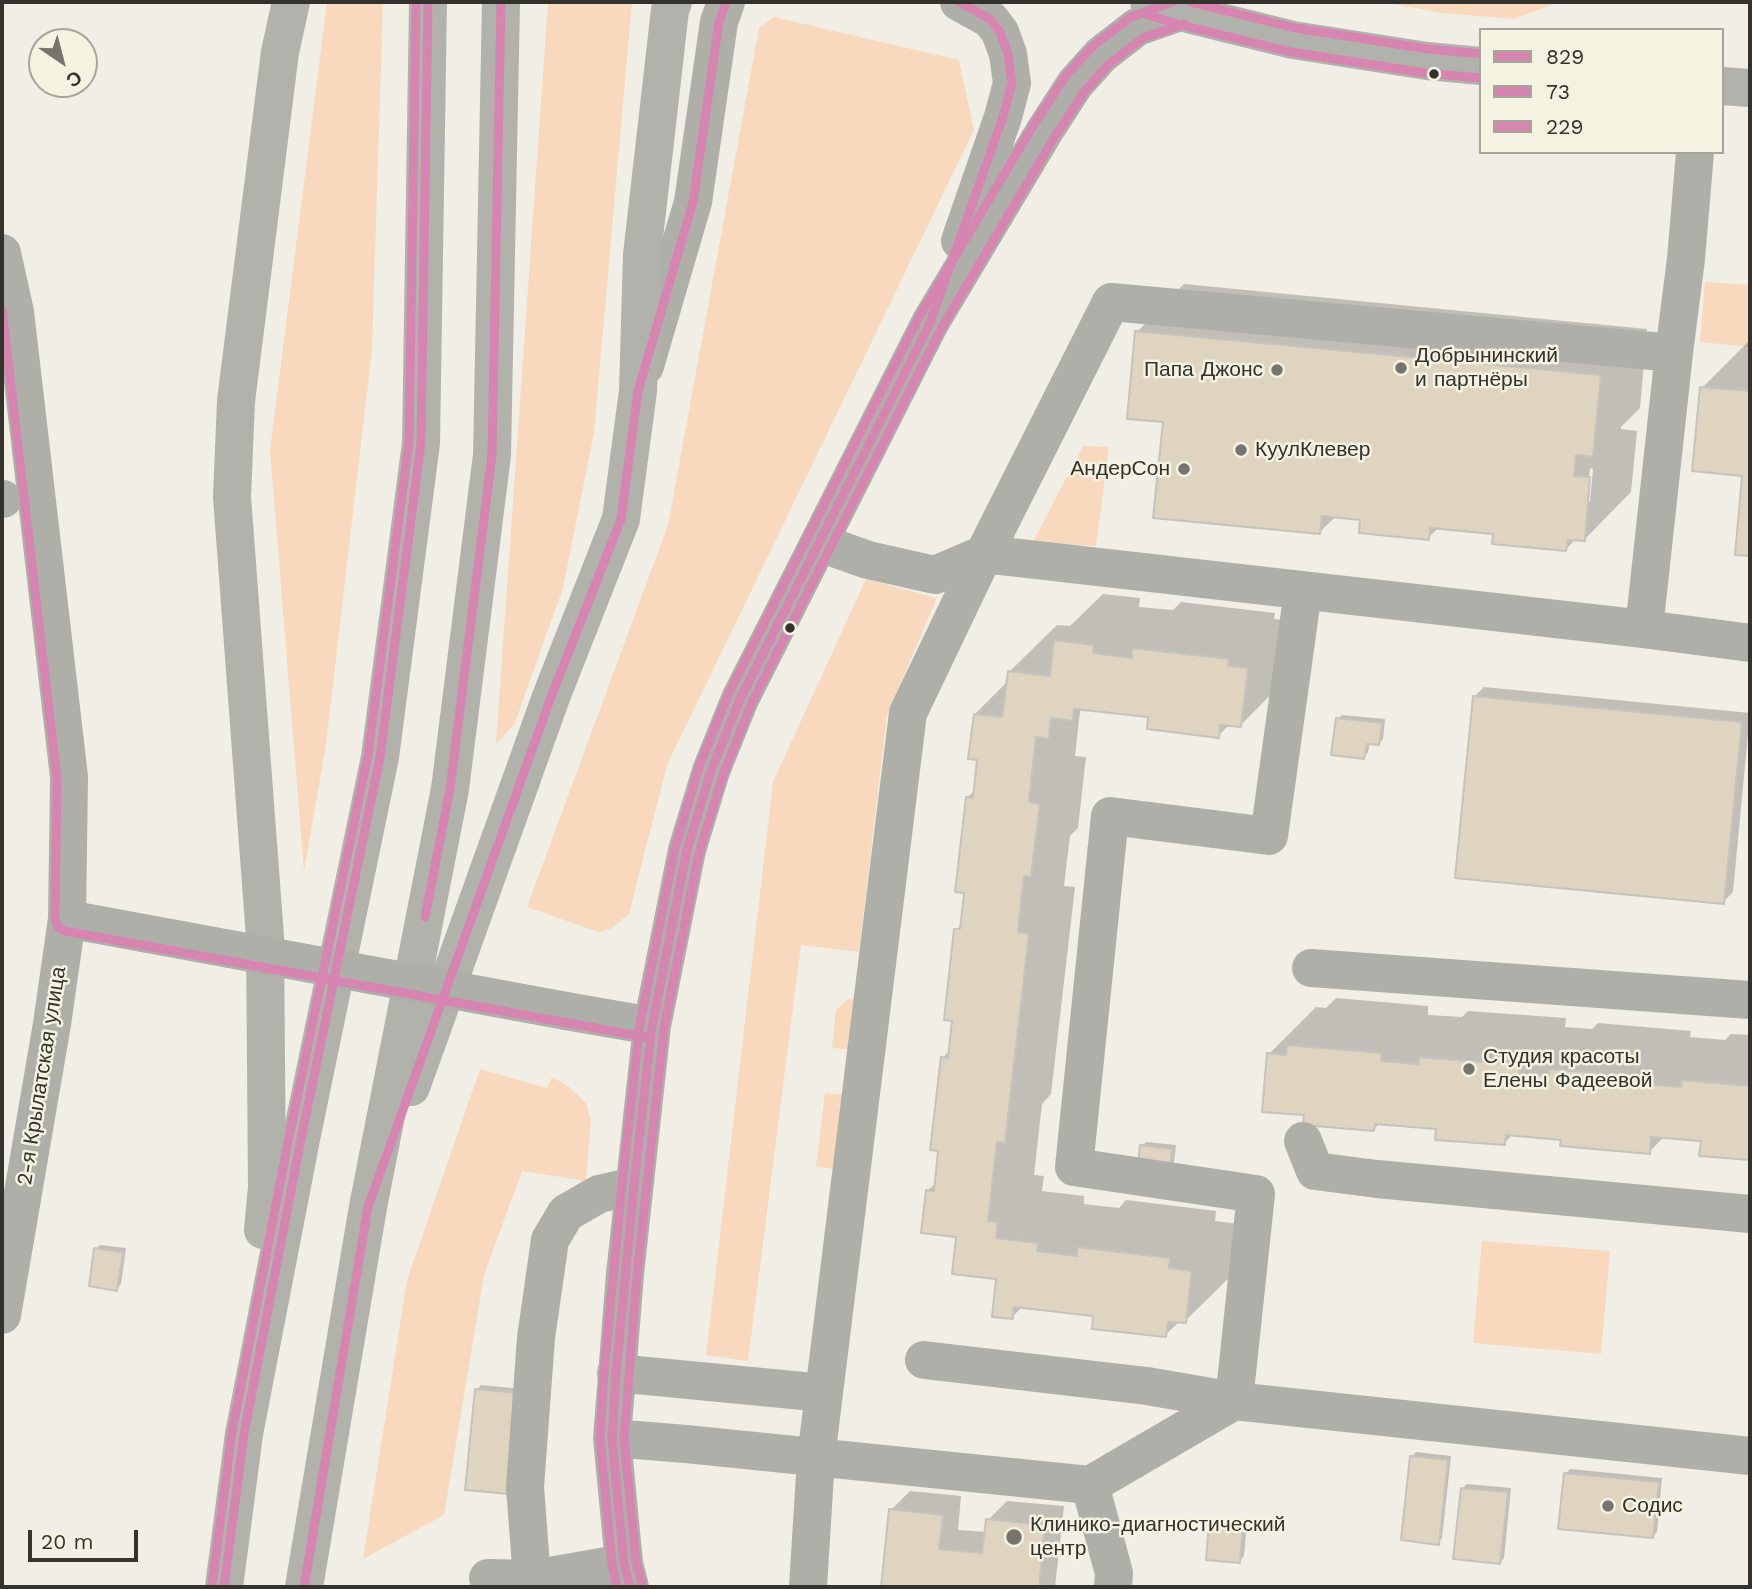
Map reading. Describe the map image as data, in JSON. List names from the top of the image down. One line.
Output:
{"streets":{"street":["2-я Крылатская улица"]},"places":["Добрынинский и партнёры","Папа Джонс","КуулКлевер","АндерСон","Студия красоты Елены Фадеевой","Содис","Клинико-диагностический центр"],"lines":["transit line 829","transit line 229","transit line 73"],"legend":["829","73","229"],"scale_bar":"20 m","north":"bottom right"}
